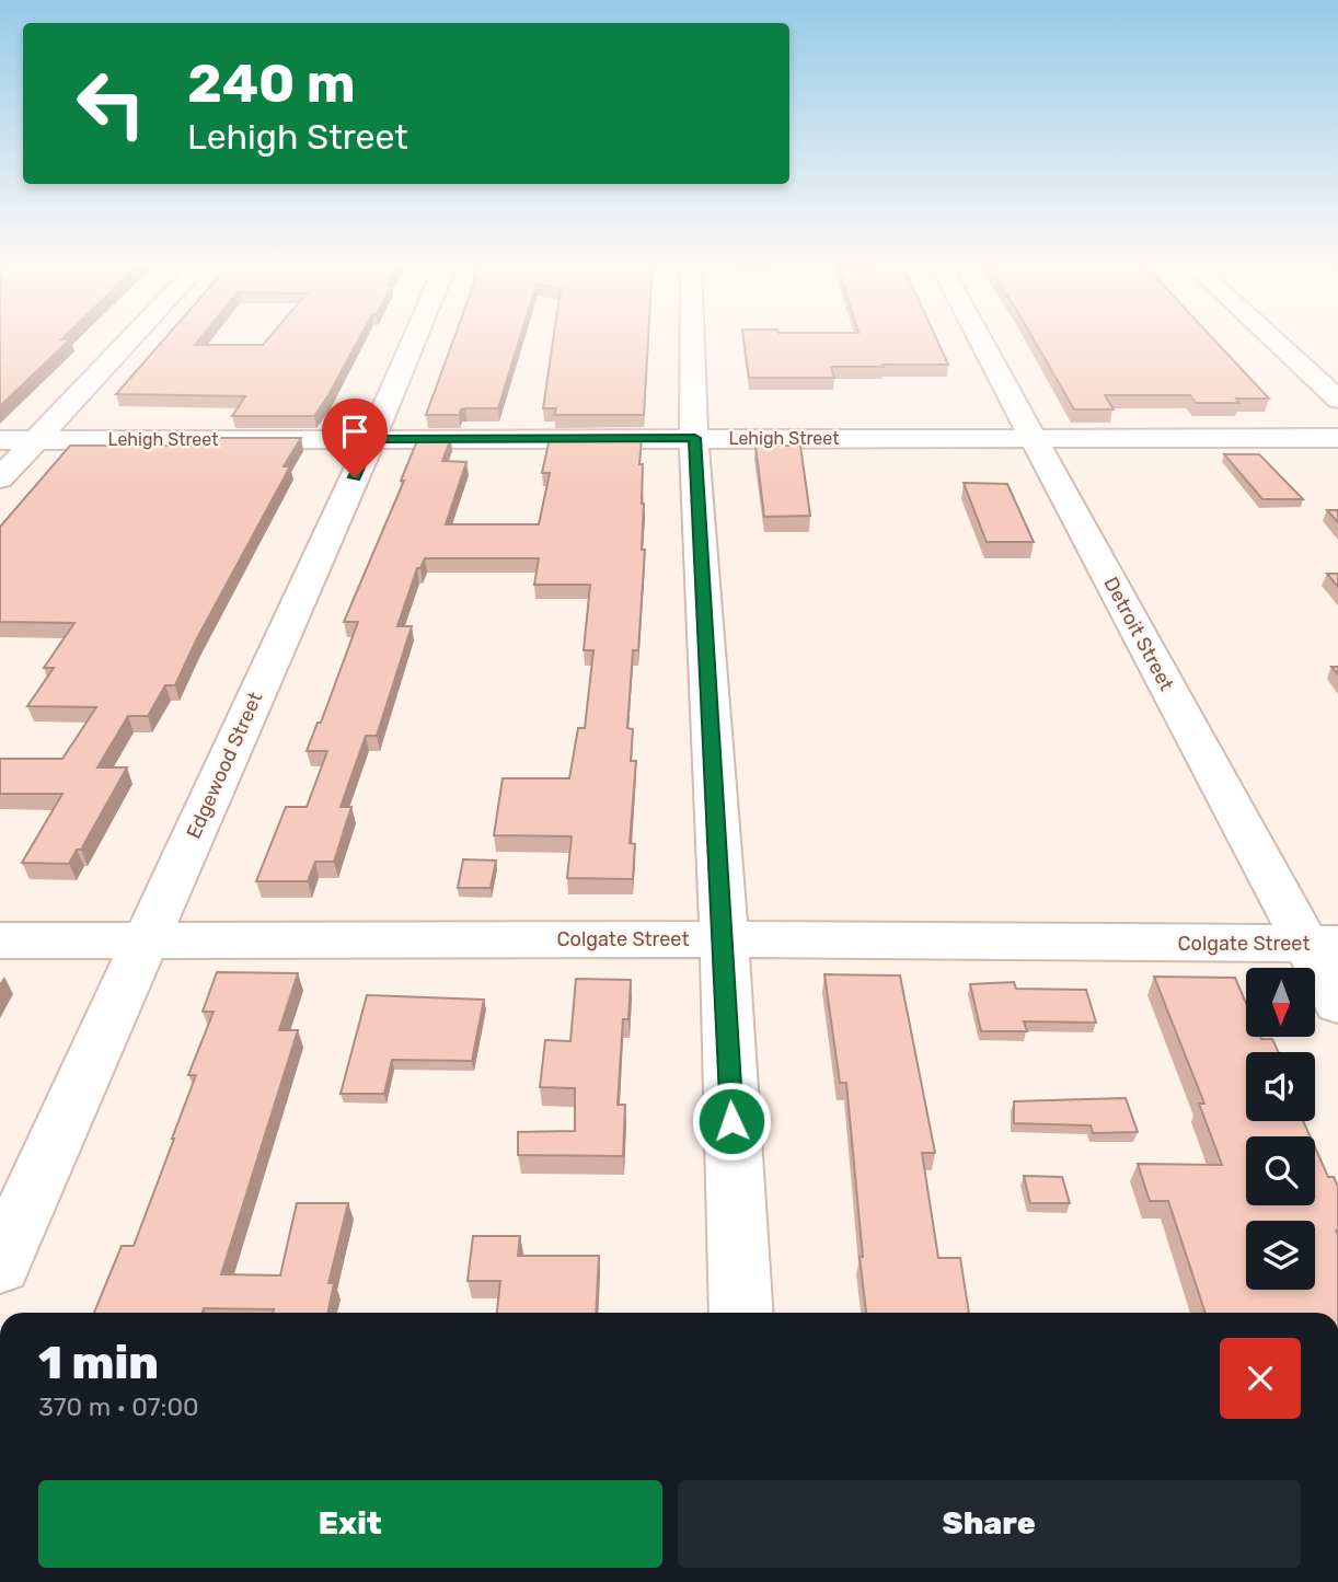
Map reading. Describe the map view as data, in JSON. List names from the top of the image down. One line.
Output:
{"streets":{"street":["Lehigh Street","Detroit Street","Edgewood Street","Colgate Street"]},"crossings":[["Lehigh Street","Detroit Street"],["Lehigh Street","Edgewood Street"],["Detroit Street","Colgate Street"],["Edgewood Street","Colgate Street"]],"north":"bottom","page":{"turn":["240 m","Lehigh Street"],"heading":["1 min","370 m · 07:00"],"buttons":["Exit","Share"]}}
